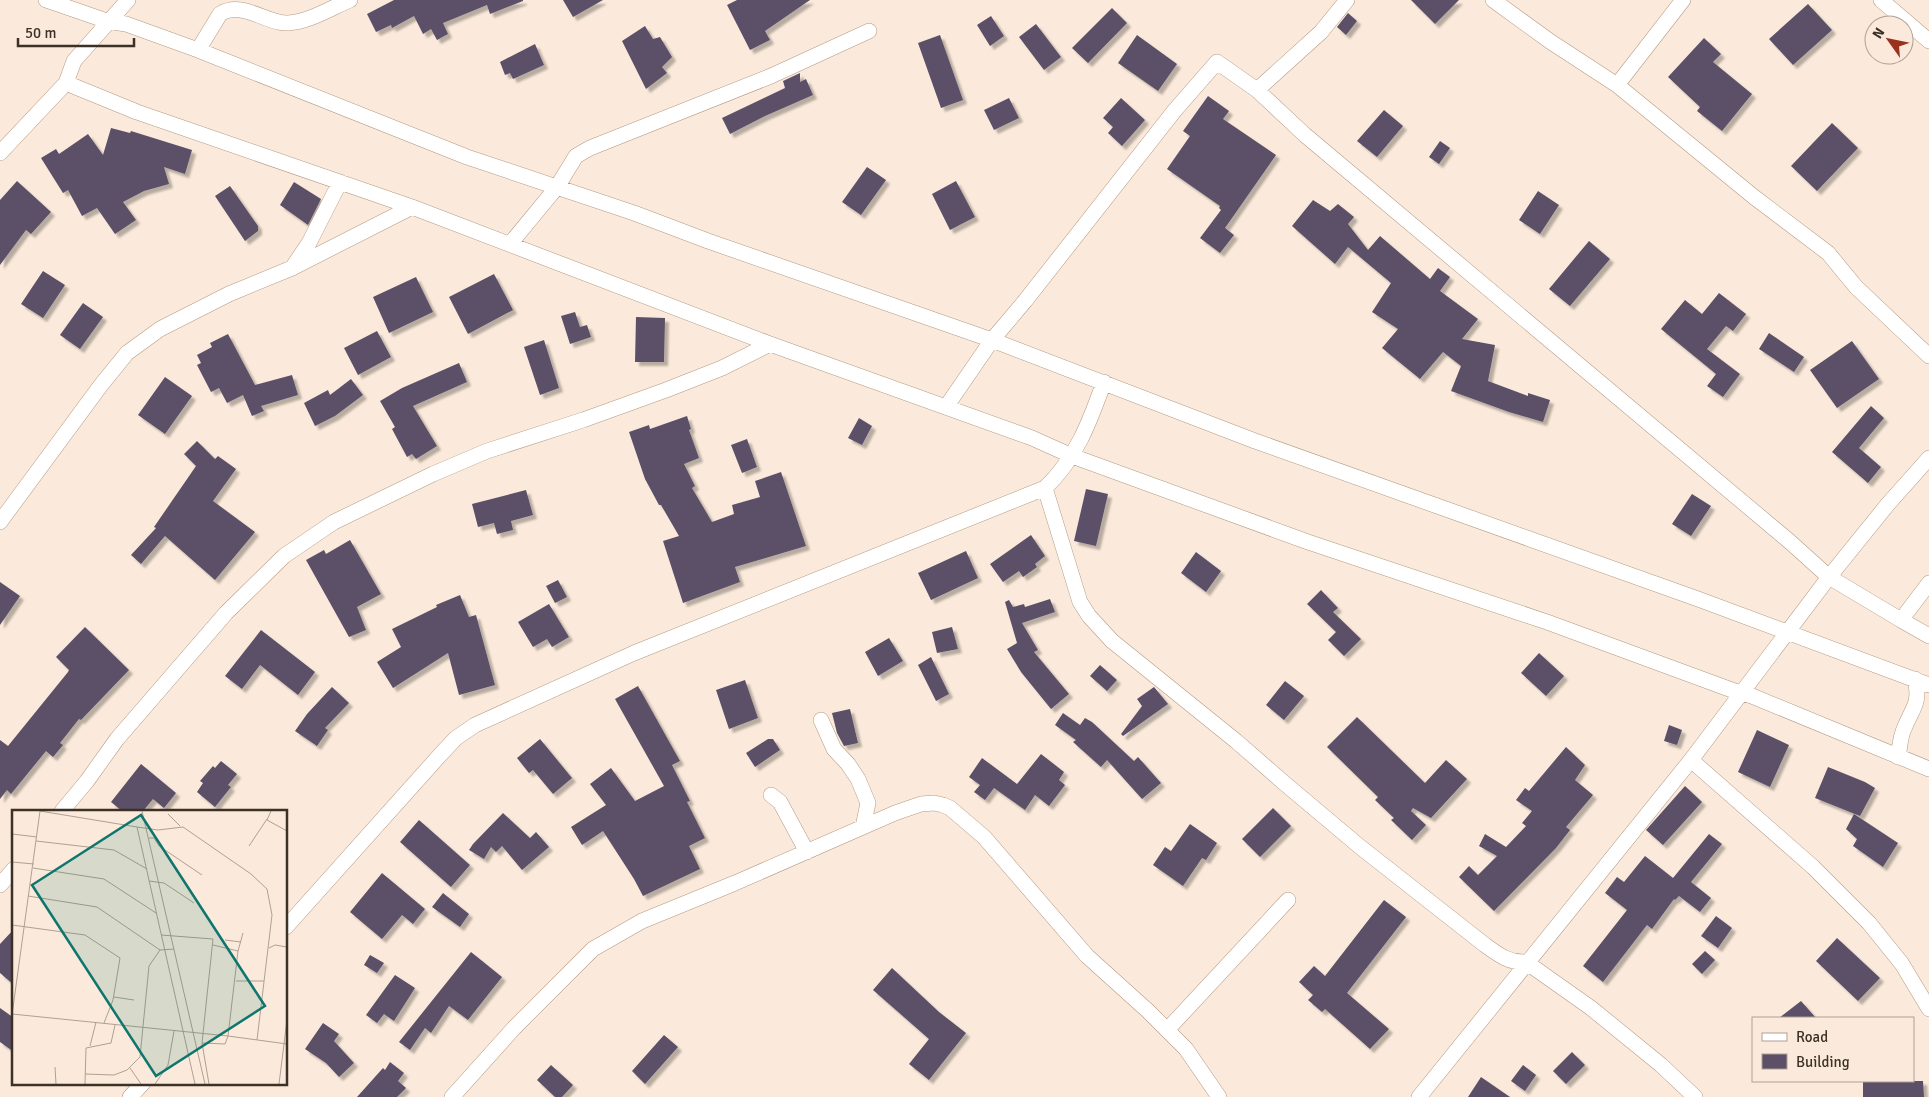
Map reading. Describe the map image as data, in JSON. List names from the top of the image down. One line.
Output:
{"legend":["Road","Building"],"scale_bar":"50 m","north":"top left"}
